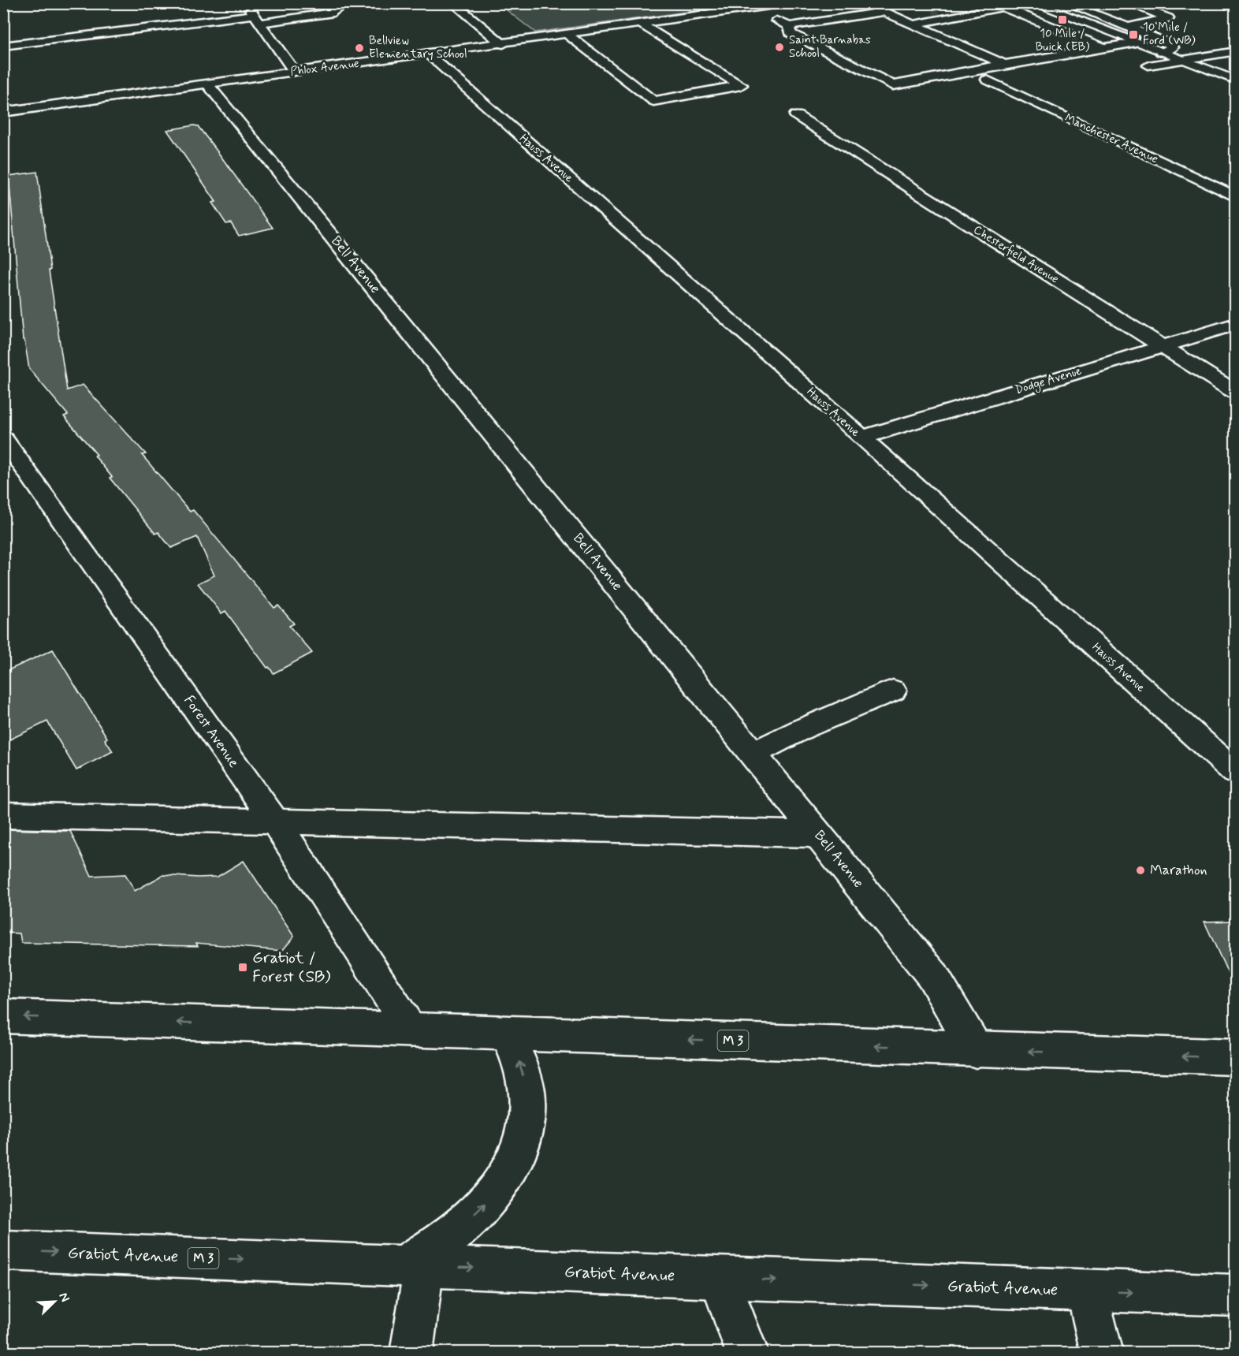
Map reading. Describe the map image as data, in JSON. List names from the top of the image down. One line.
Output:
{"streets":{"street":["Phlox Avenue","Manchester Avenue","Hauss Avenue","Chesterfield Avenue","Bell Avenue","Dodge Avenue","Forest Avenue","M 3","Gratiot Avenue"]},"crossings":[["Phlox Avenue","Hauss Avenue"],["Phlox Avenue","Bell Avenue"],["Hauss Avenue","Dodge Avenue"],["Chesterfield Avenue","Dodge Avenue"],["Bell Avenue","M 3"],["Forest Avenue","M 3"]],"one_way":["Gratiot Avenue"],"places":{"transit":["10 Mile / Buick (EB)","10 Mile / Ford (WB)","Gratiot / Forest (SB)"],"other":["Saint Barnabas School","Bellview Elementary School","Marathon"]},"north":"top right"}
